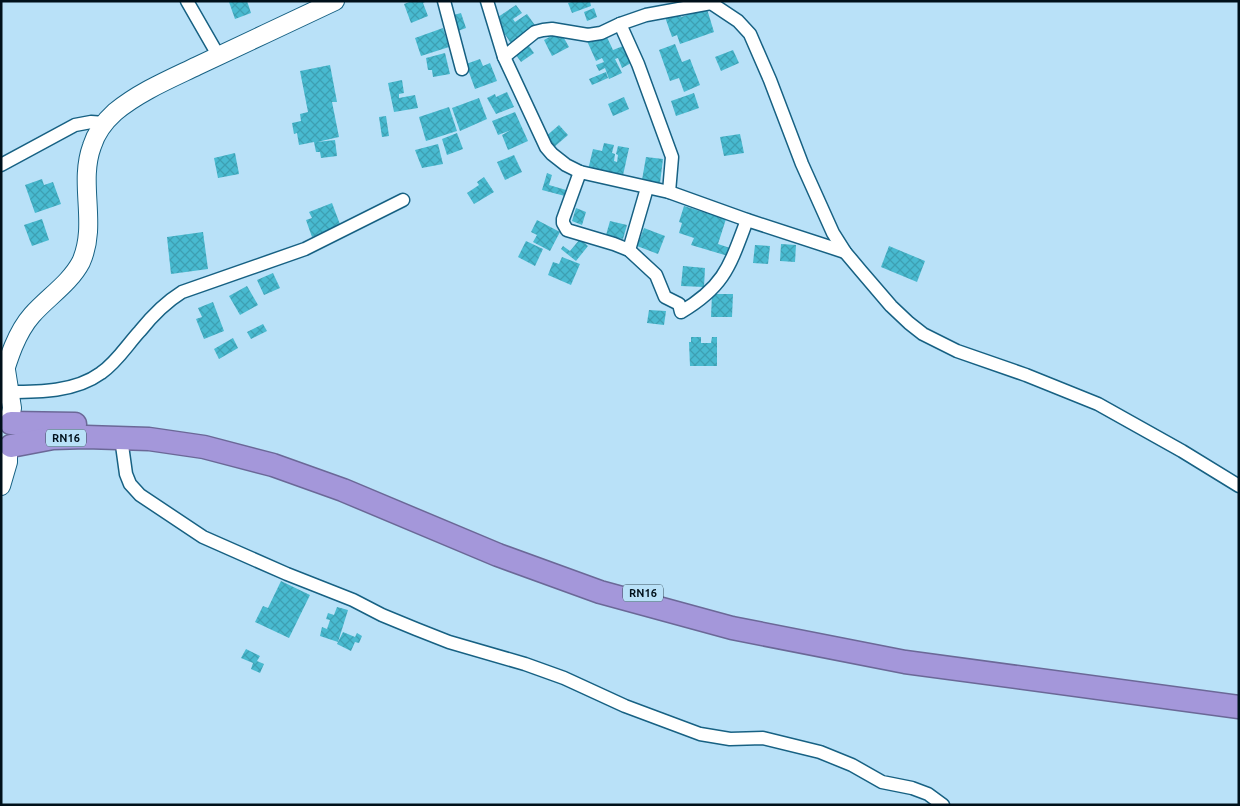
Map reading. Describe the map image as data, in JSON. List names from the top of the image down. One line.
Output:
{"streets":{"highway":["RN16"]}}
